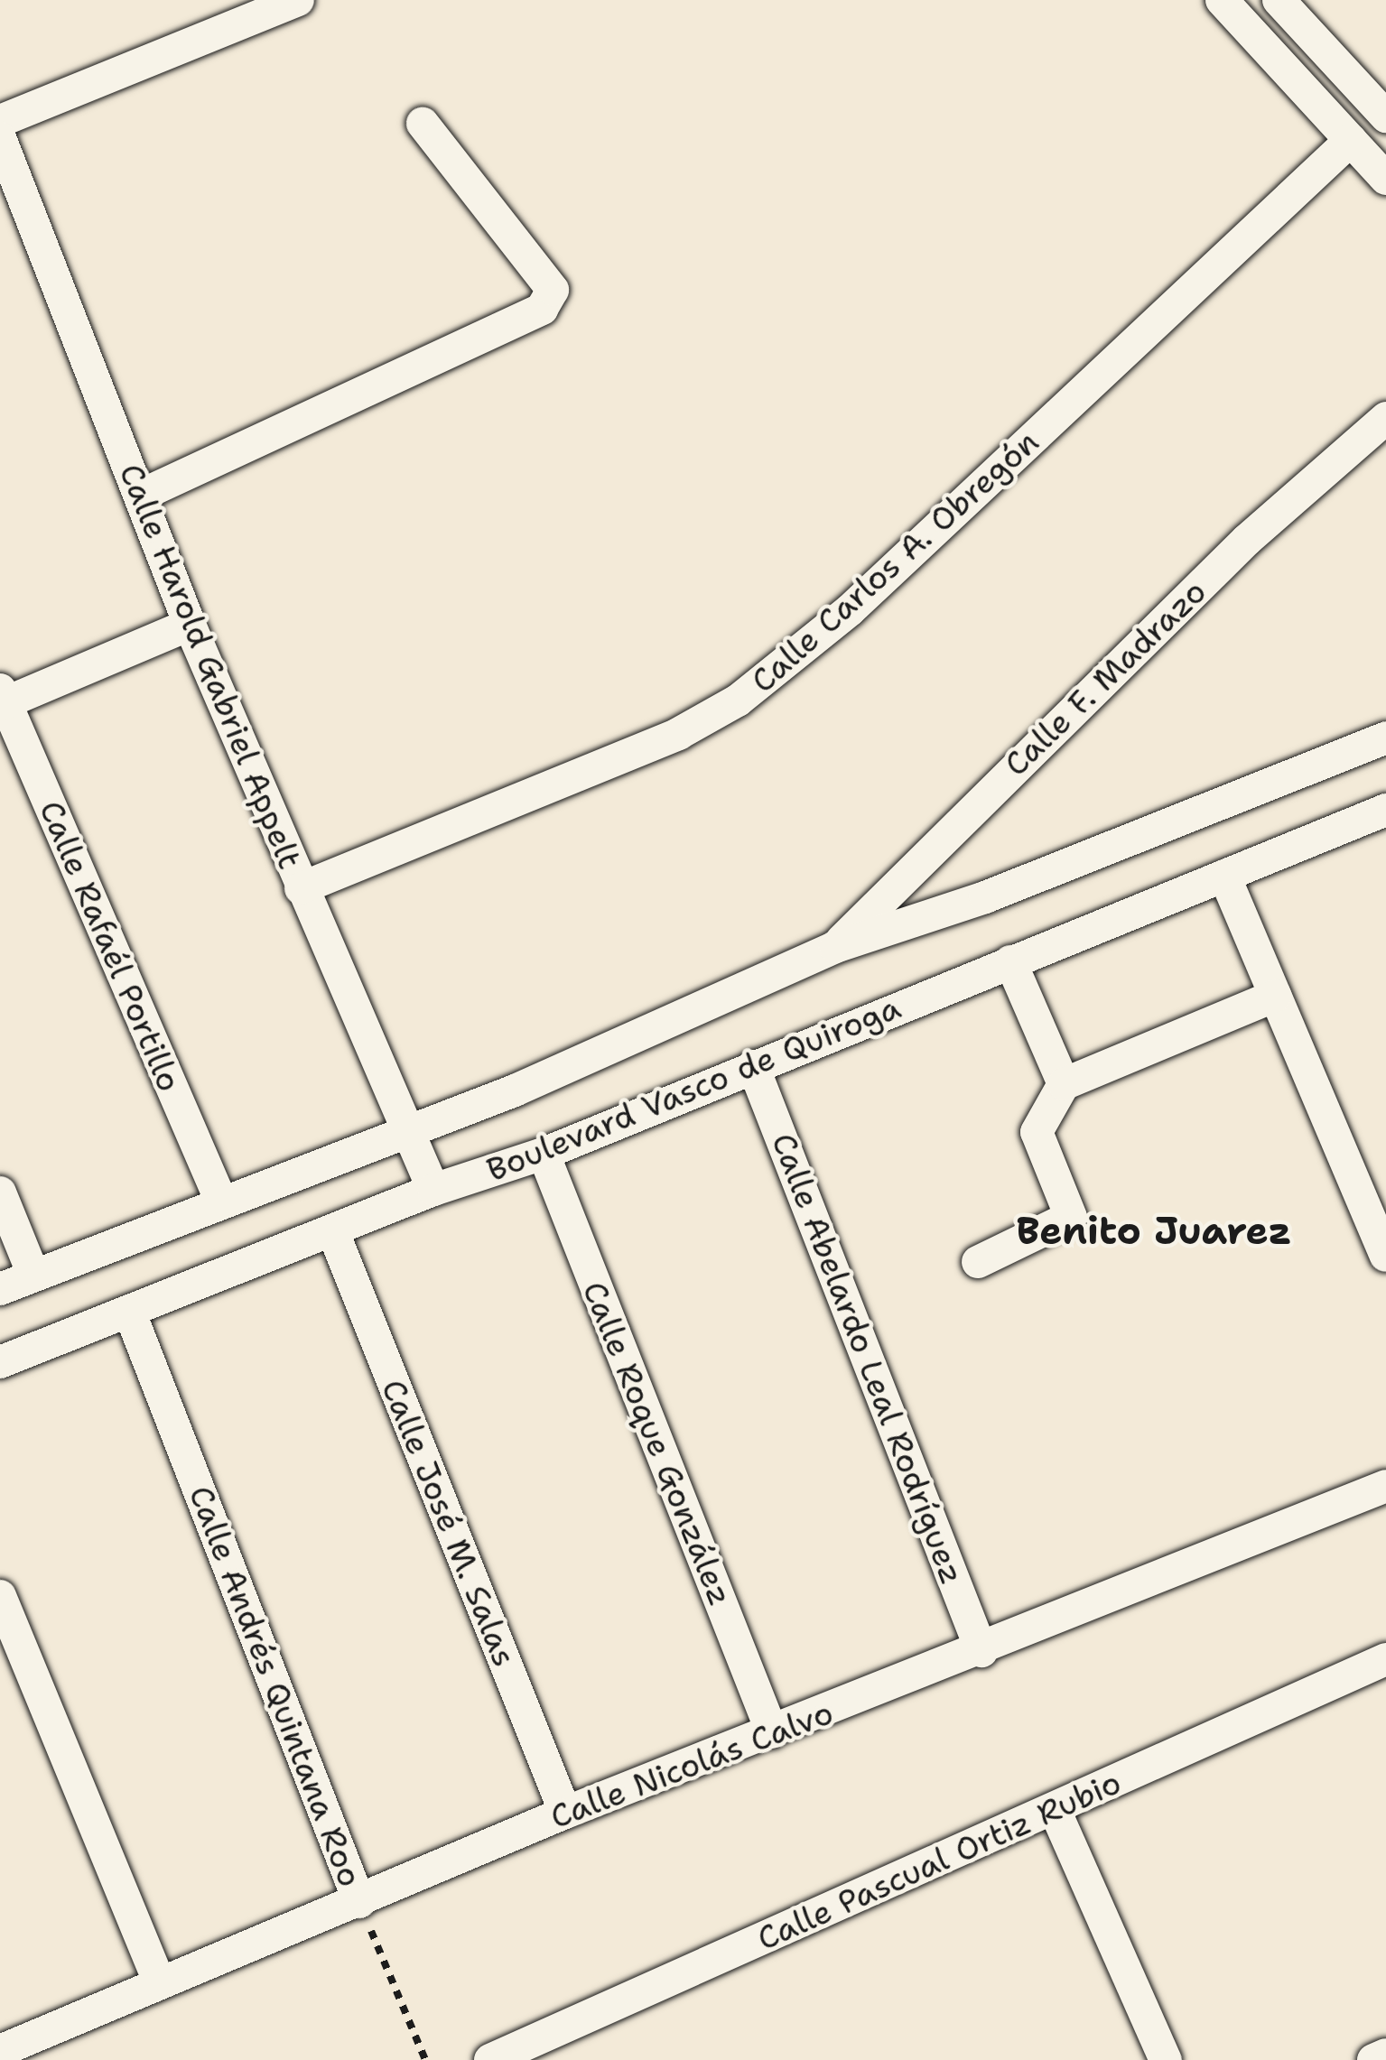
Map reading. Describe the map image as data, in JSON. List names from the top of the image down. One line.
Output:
{"streets":{"street":["Calle Carlos A. Obregón","Calle Harold Gabriel Appelt","Calle F. Madrazo","Calle Rafaél Portillo","Boulevard Vasco de Quiroga","Calle Abelardo Leal Rodríguez","Calle Roque González","Calle José M. Salas","Calle Andrés Quintana Roo","Calle Nicolás Calvo","Calle Pascual Ortiz Rubio"]},"crossings":[["Calle Carlos A. Obregón","Calle Harold Gabriel Appelt"],["Calle Harold Gabriel Appelt","Boulevard Vasco de Quiroga"],["Calle F. Madrazo","Boulevard Vasco de Quiroga"],["Calle Rafaél Portillo","Boulevard Vasco de Quiroga"],["Boulevard Vasco de Quiroga","Calle Abelardo Leal Rodríguez"],["Boulevard Vasco de Quiroga","Calle Roque González"],["Boulevard Vasco de Quiroga","Calle José M. Salas"],["Boulevard Vasco de Quiroga","Calle Andrés Quintana Roo"],["Calle Abelardo Leal Rodríguez","Calle Nicolás Calvo"],["Calle Roque González","Calle Nicolás Calvo"],["Calle José M. Salas","Calle Nicolás Calvo"],["Calle Andrés Quintana Roo","Calle Nicolás Calvo"]],"districts":["Benito Juarez"]}
